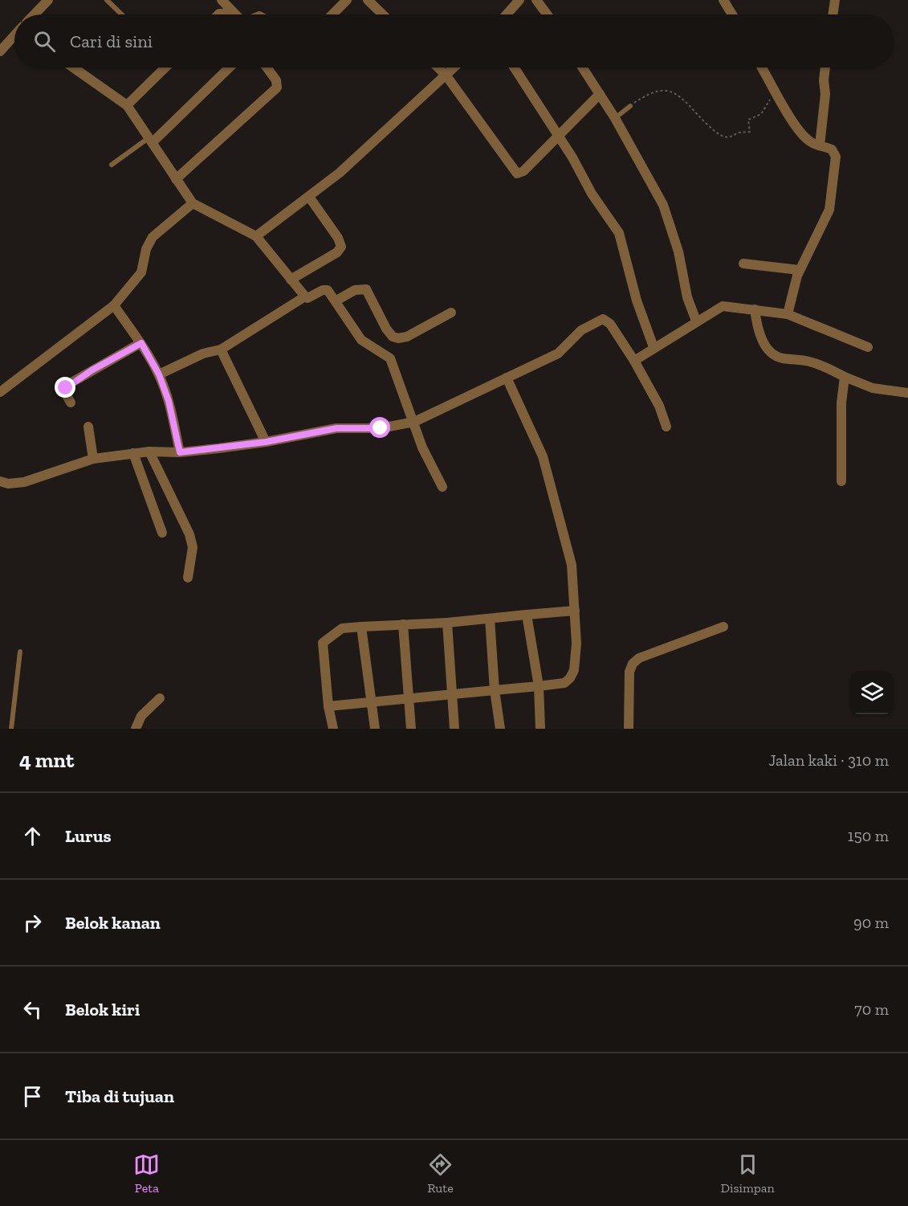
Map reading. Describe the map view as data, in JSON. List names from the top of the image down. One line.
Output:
{"page":{"search":"Cari di sini","heading":["4 mnt","Jalan kaki · 310 m"],"list":[["Lurus","150 m"],["Belok kanan","90 m"],["Belok kiri","70 m"],"Tiba di tujuan"],"nav":["Peta","Rute","Disimpan"]}}
